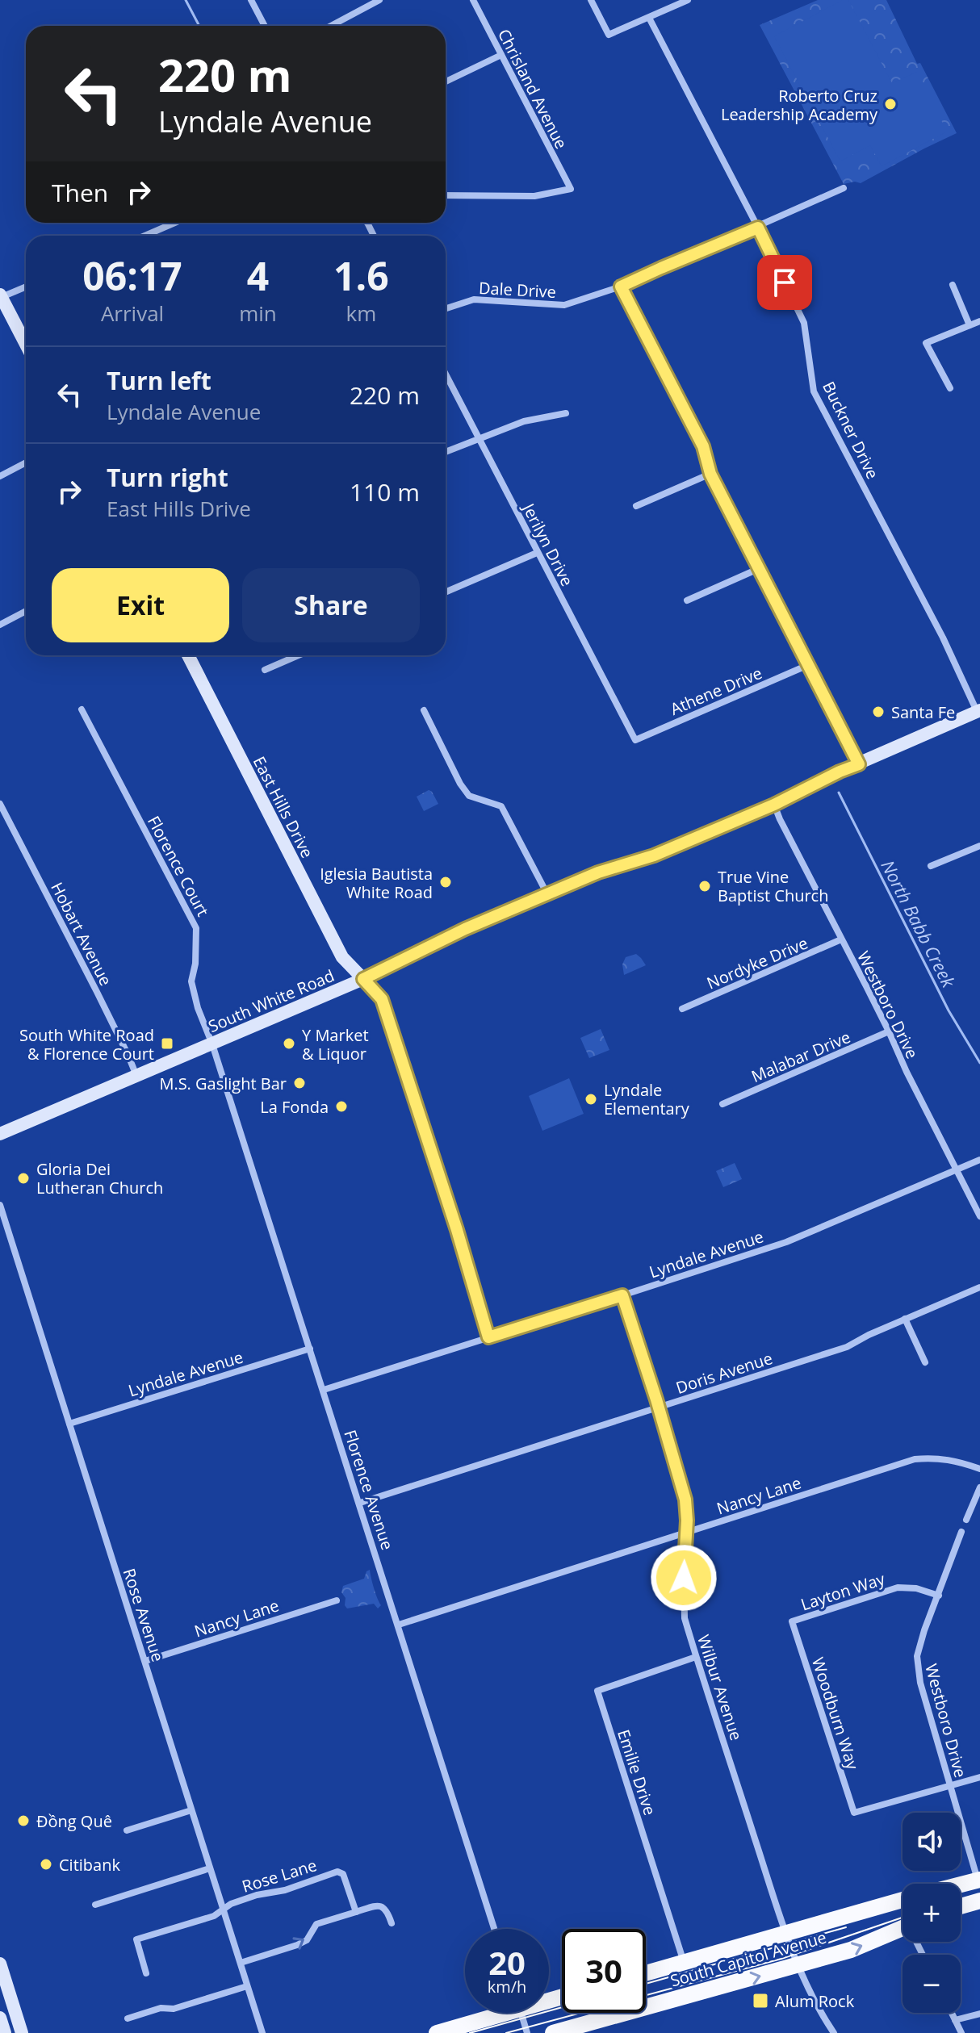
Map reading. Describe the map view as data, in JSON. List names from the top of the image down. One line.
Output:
{"streets":{"main road":["East Hills Drive","South White Road","South Capitol Avenue"],"street":["Chrisland Avenue","Dale Drive","Buckner Drive","Jerilyn Drive","Athene Drive","Florence Court","Hobart Avenue","Nordyke Drive","Westboro Drive","Malabar Drive","Lyndale Avenue","Doris Avenue","Florence Avenue","Nancy Lane","Layton Way","Rose Avenue","Wilbur Avenue","Woodburn Way","Emilie Drive","Rose Lane"]},"crossings":[["Dale Drive","Buckner Drive"],["Buckner Drive","South White Road"],["Jerilyn Drive","Athene Drive"],["East Hills Drive","South White Road"],["East Hills Drive","Lyndale Avenue"],["Florence Court","South White Road"],["Florence Court","Florence Avenue"],["Hobart Avenue","South White Road"],["Nordyke Drive","Westboro Drive"],["South White Road","Westboro Drive"],["South White Road","Florence Avenue"],["Westboro Drive","Malabar Drive"],["Westboro Drive","Lyndale Avenue"],["Westboro Drive","Layton Way"],["Westboro Drive","Woodburn Way"],["Lyndale Avenue","Florence Avenue"],["Lyndale Avenue","Rose Avenue"],["Lyndale Avenue","Wilbur Avenue"],["Doris Avenue","Florence Avenue"],["Doris Avenue","Wilbur Avenue"],["Florence Avenue","Nancy Lane"],["Nancy Lane","Rose Avenue"],["Nancy Lane","Wilbur Avenue"],["Layton Way","Woodburn Way"],["Rose Avenue","Rose Lane"],["Wilbur Avenue","Emilie Drive"],["Wilbur Avenue","South Capitol Avenue"],["Emilie Drive","South Capitol Avenue"]],"water":["North Babb Creek"],"places":{"other":["Roberto Cruz Leadership Academy","Santa Fe","Iglesia Bautista White Road","True Vine Baptist Church","Y Market & Liquor","M.S. Gaslight Bar","Lyndale Elementary","La Fonda","Gloria Dei Lutheran Church","Đồng Quê","Citibank"],"transit":["South White Road & Florence Court","Alum Rock"]},"page":{"turn":["220 m","Lyndale Avenue"],"then":"Then","eta":["06:17","Arrival","4","min","1.6","km"],"list":[{"name":"Turn left","note":"Lyndale Avenue","value":"220 m"},{"name":"Turn right","note":"East Hills Drive","value":"110 m"}],"buttons":["Exit","Share"],"map_buttons":["+","−"],"speed":"20 km/h","limit":"30"}}
